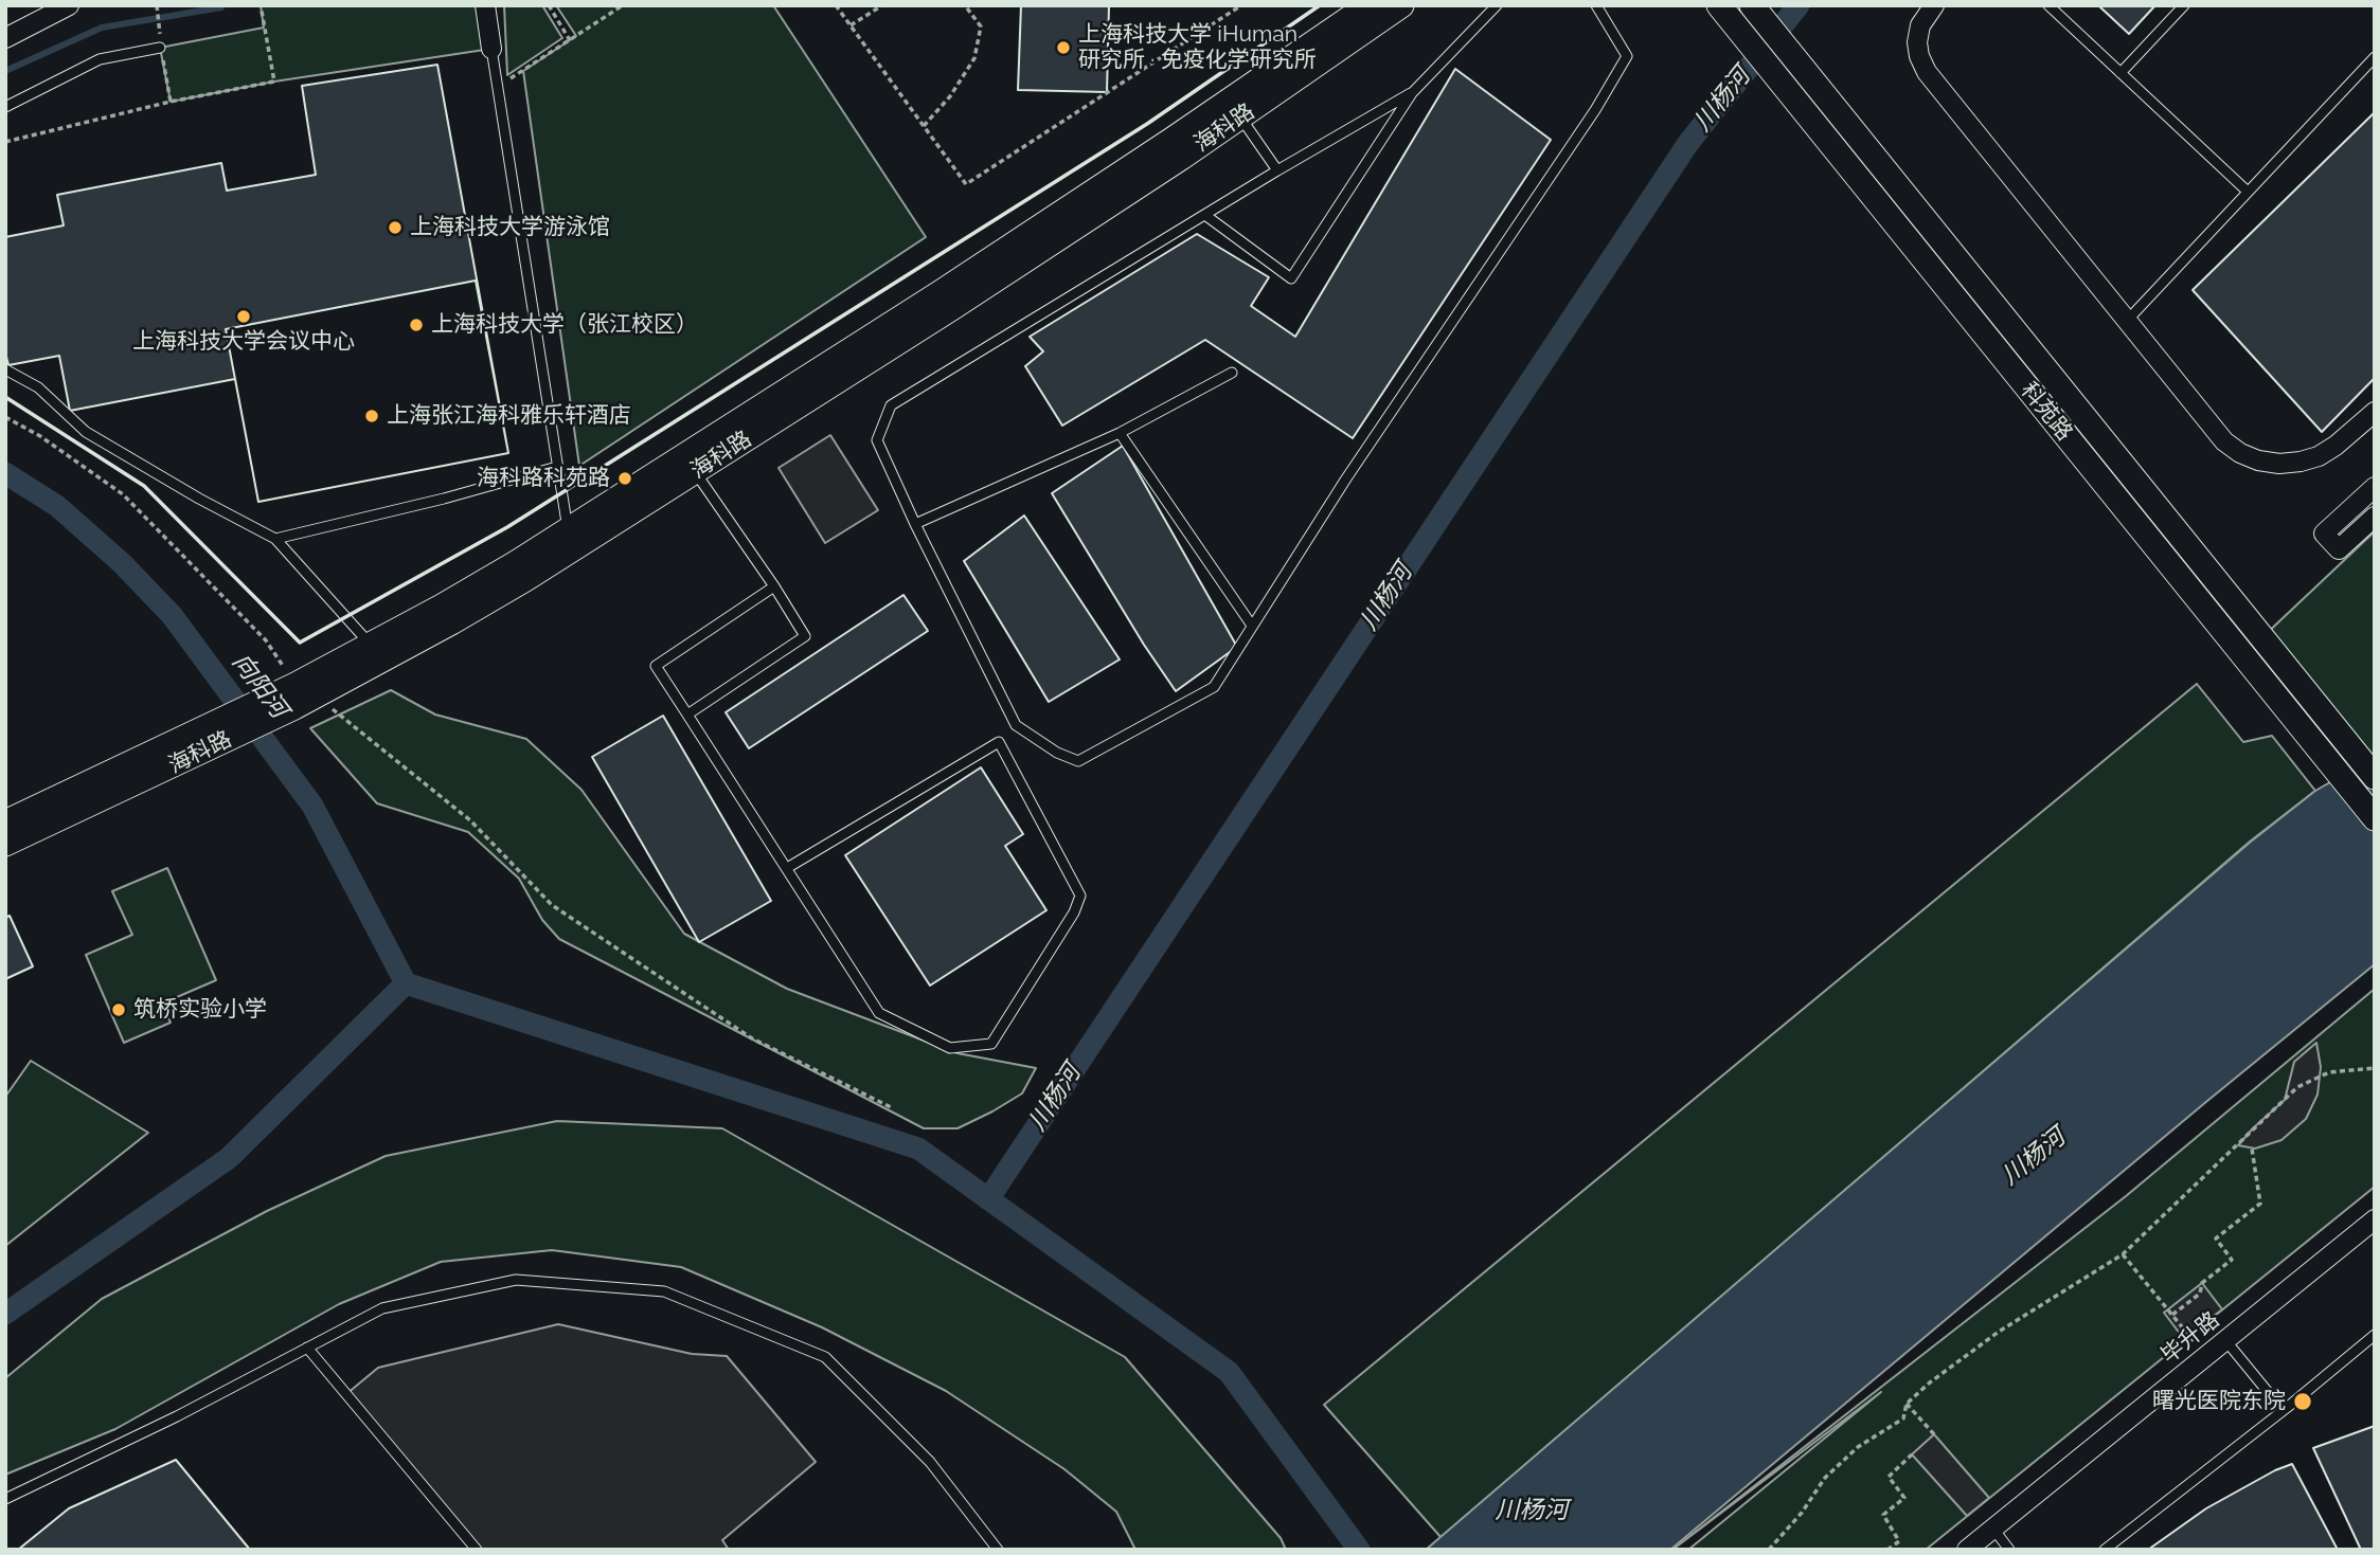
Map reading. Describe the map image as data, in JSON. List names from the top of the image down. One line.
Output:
{"streets":{"street":["海科路","科苑路","毕升路"]},"water":["川杨河","向阳河"],"places":["上海科技大学 iHuman 研究所 · 免疫化学研究所","上海科技大学游泳馆","上海科技大学会议中心","上海科技大学（张江校区）","上海张江海科雅乐轩酒店","海科路科苑路","筑桥实验小学","曙光医院东院"]}
